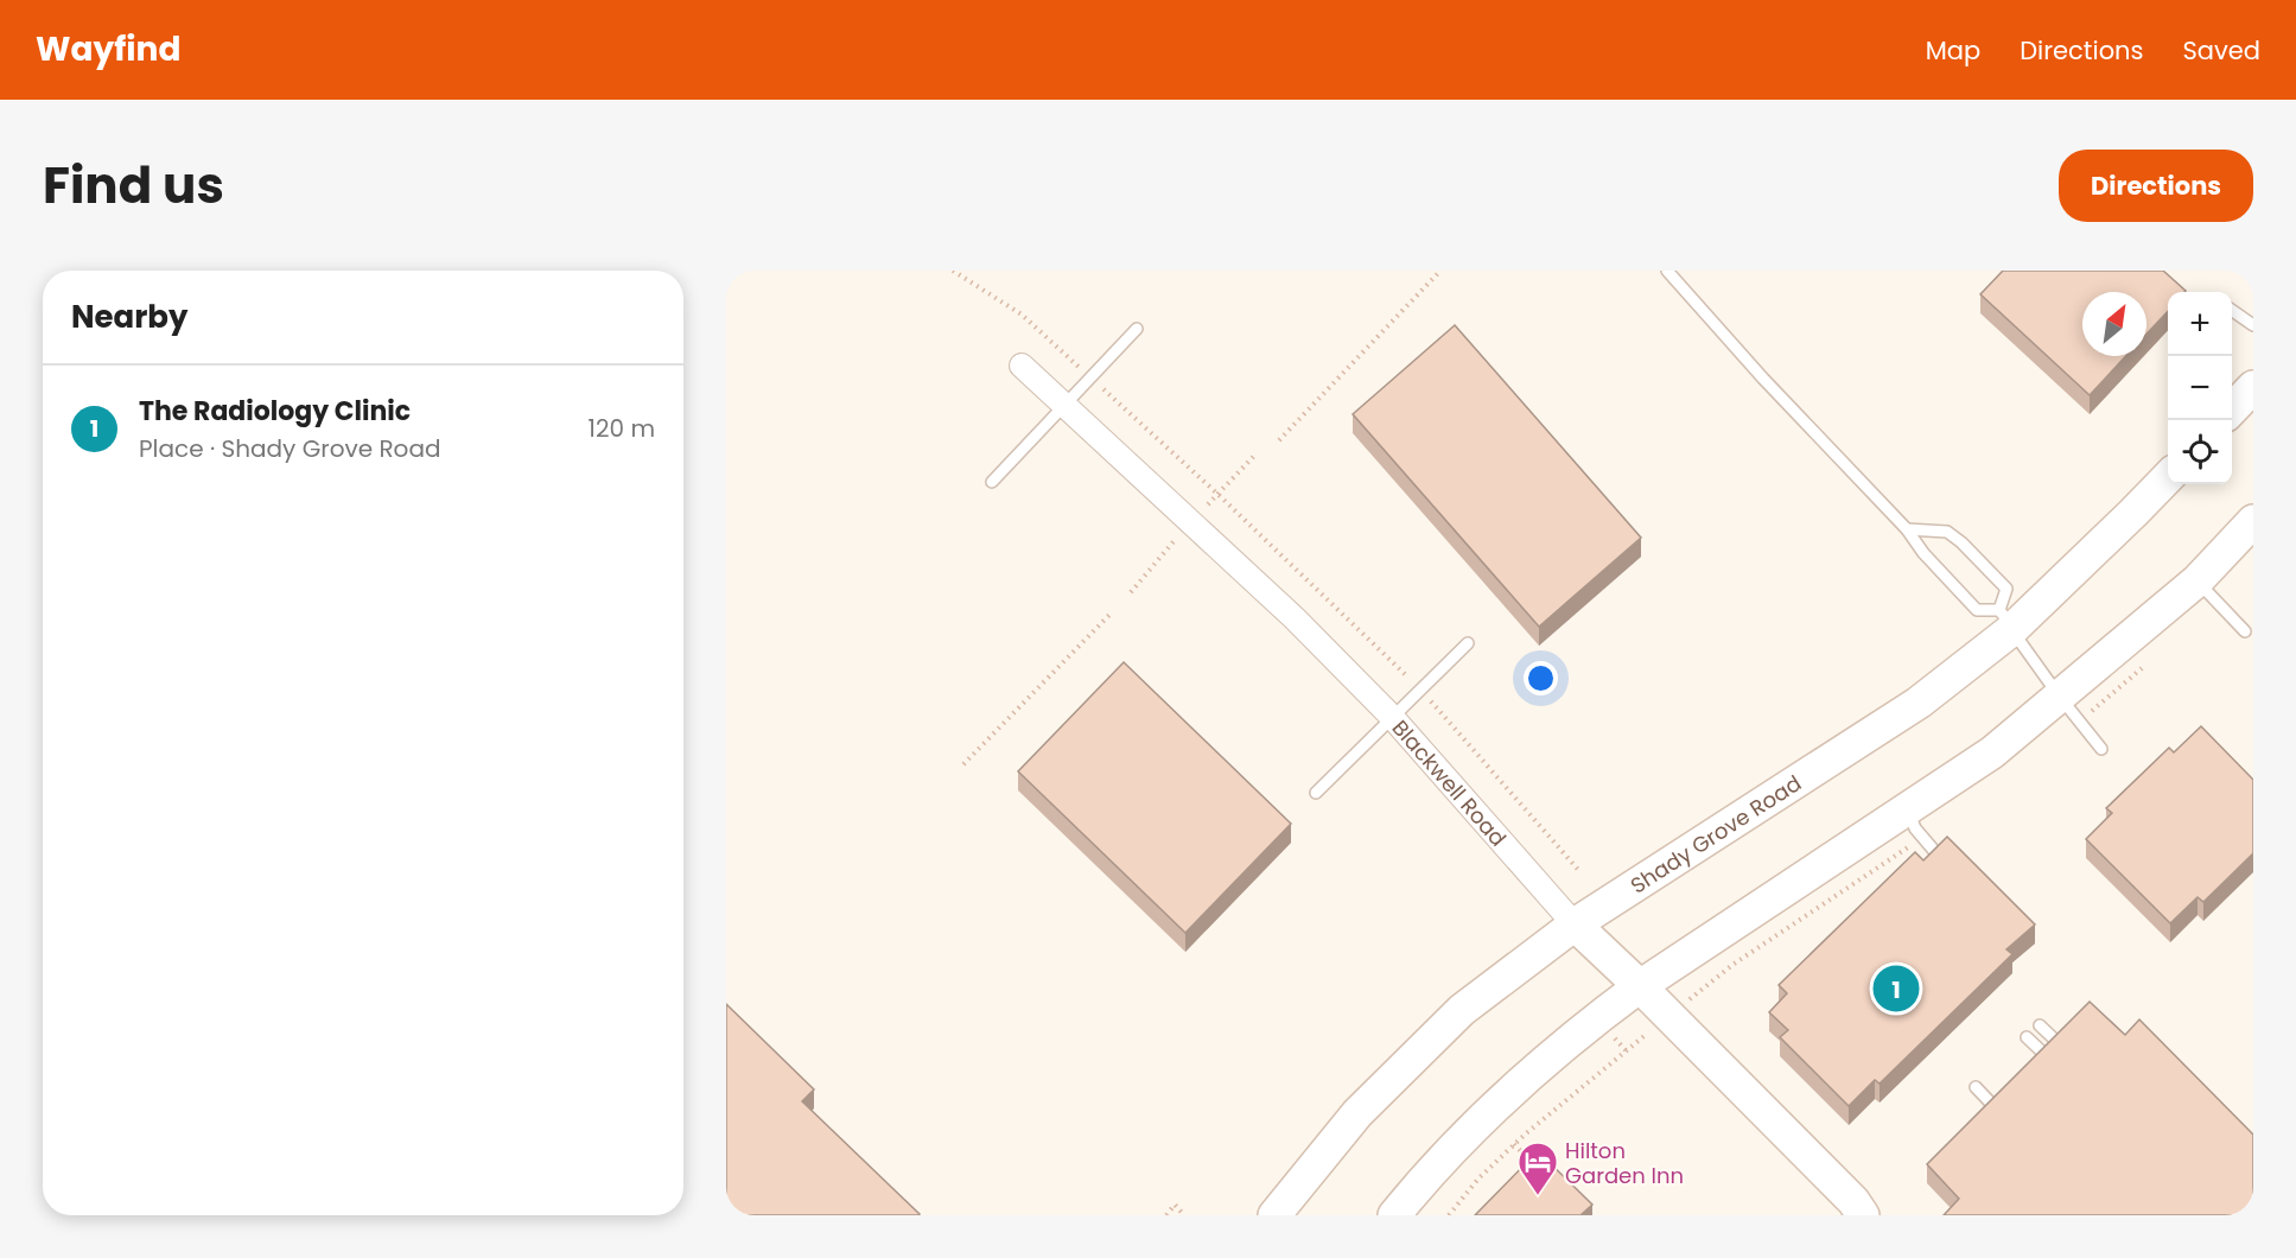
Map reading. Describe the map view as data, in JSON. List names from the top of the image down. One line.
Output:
{"streets":{"main road":["Blackwell Road","Shady Grove Road"]},"crossings":[["Blackwell Road","Shady Grove Road"]],"places":{"hotel":["Hilton Garden Inn"]},"north":"top right","page":{"header":"Wayfind","nav":["Map","Directions","Saved"],"title":"Find us","buttons":"Directions","heading":"Nearby","map_buttons":["+","−"],"list":[{"mark":"1","name":"The Radiology Clinic","note":"Place · Shady Grove Road","value":"120 m"}],"pins":"1"}}
